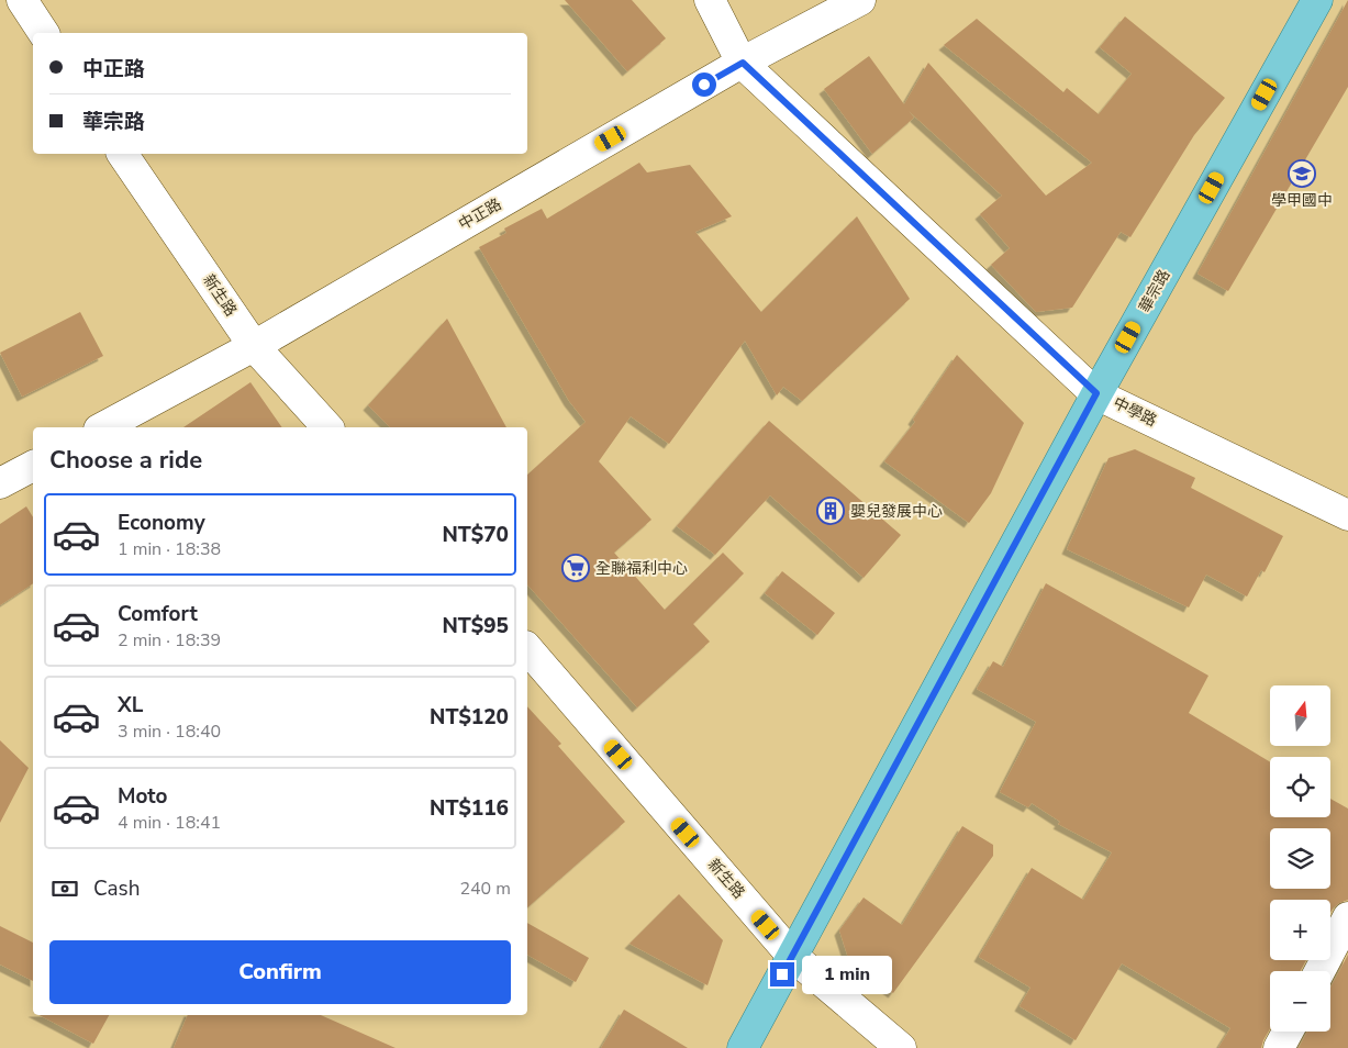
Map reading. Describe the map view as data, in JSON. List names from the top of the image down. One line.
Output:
{"streets":{"main road":["華宗路"],"street":["中正路","新生路","中學路"]},"crossings":[["中正路","新生路"],["中正路","中學路"],["華宗路","新生路"],["華宗路","中學路"]],"places":{"school or university":["學甲國中"],"building":["嬰兒發展中心"],"supermarket":["全聯福利中心"]},"north":"top","page":{"banner":["中正路","華宗路"],"heading":"Choose a ride","list":[{"name":"Economy","note":"1 min · 18:38","value":"NT$70"},{"name":"Comfort","note":"2 min · 18:39","value":"NT$95"},{"name":"XL","note":"3 min · 18:40","value":"NT$120"},{"name":"Moto","note":"4 min · 18:41","value":"NT$116"}],"map_buttons":["+","−"],"pay":["Cash","240 m"],"buttons":"Confirm","bubble":"1 min"}}
